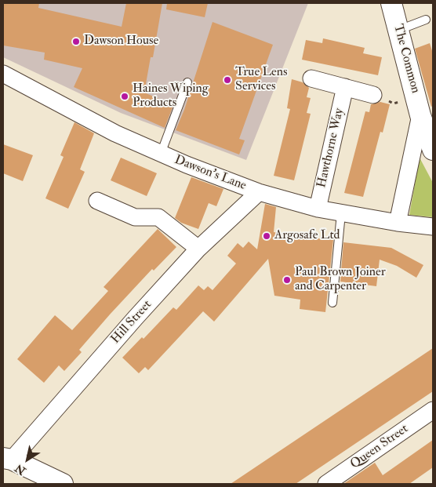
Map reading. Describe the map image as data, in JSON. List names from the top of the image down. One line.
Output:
{"streets":{"street":["The Common","Hawthorne Way","Dawson's Lane","Hill Street","Queen Street"]},"crossings":[["Hawthorne Way","Dawson's Lane"],["Dawson's Lane","Hill Street"]],"places":["Dawson House","True Lens Services","Haines Wiping Products","Argosafe Ltd","Paul Brown Joiner and Carpenter"],"north":"bottom left"}
